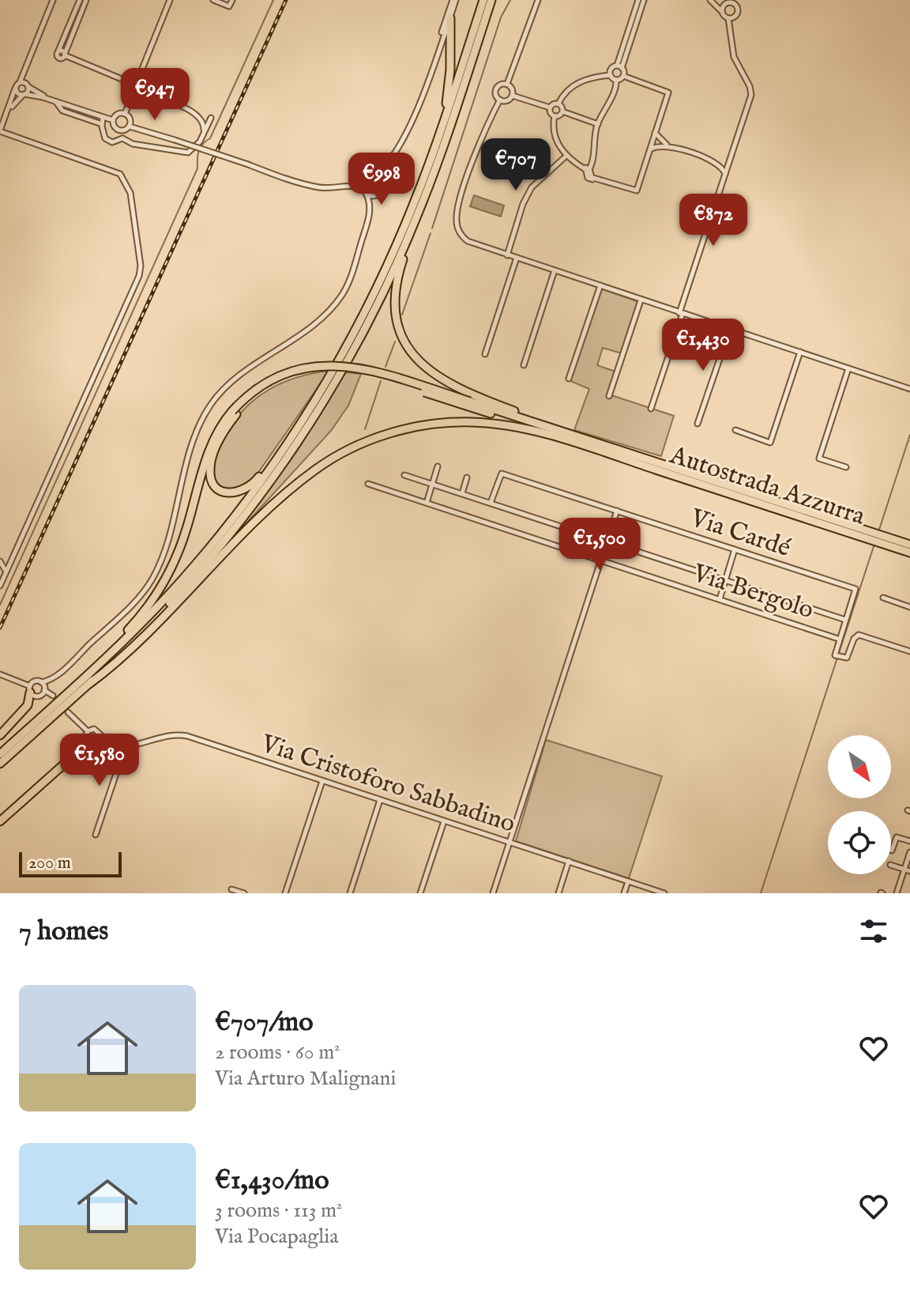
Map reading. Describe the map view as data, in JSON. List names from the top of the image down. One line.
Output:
{"streets":{"highway":["Autostrada Azzurra"],"street":["Via Cardé","Via Bergolo","Via Cristoforo Sabbadino"]},"scale_bar":"200 m","north":"bottom right","page":{"price":["€947","€707","€998","€872","€1,430","€1,500","€1,580"],"scale":"200 m","heading":"7 homes","list":[{"name":"€707/mo","note":"2 rooms · 60 m² · Via Arturo Malignani"},{"name":"€1,430/mo","note":"3 rooms · 113 m² · Via Pocapaglia"}]}}
